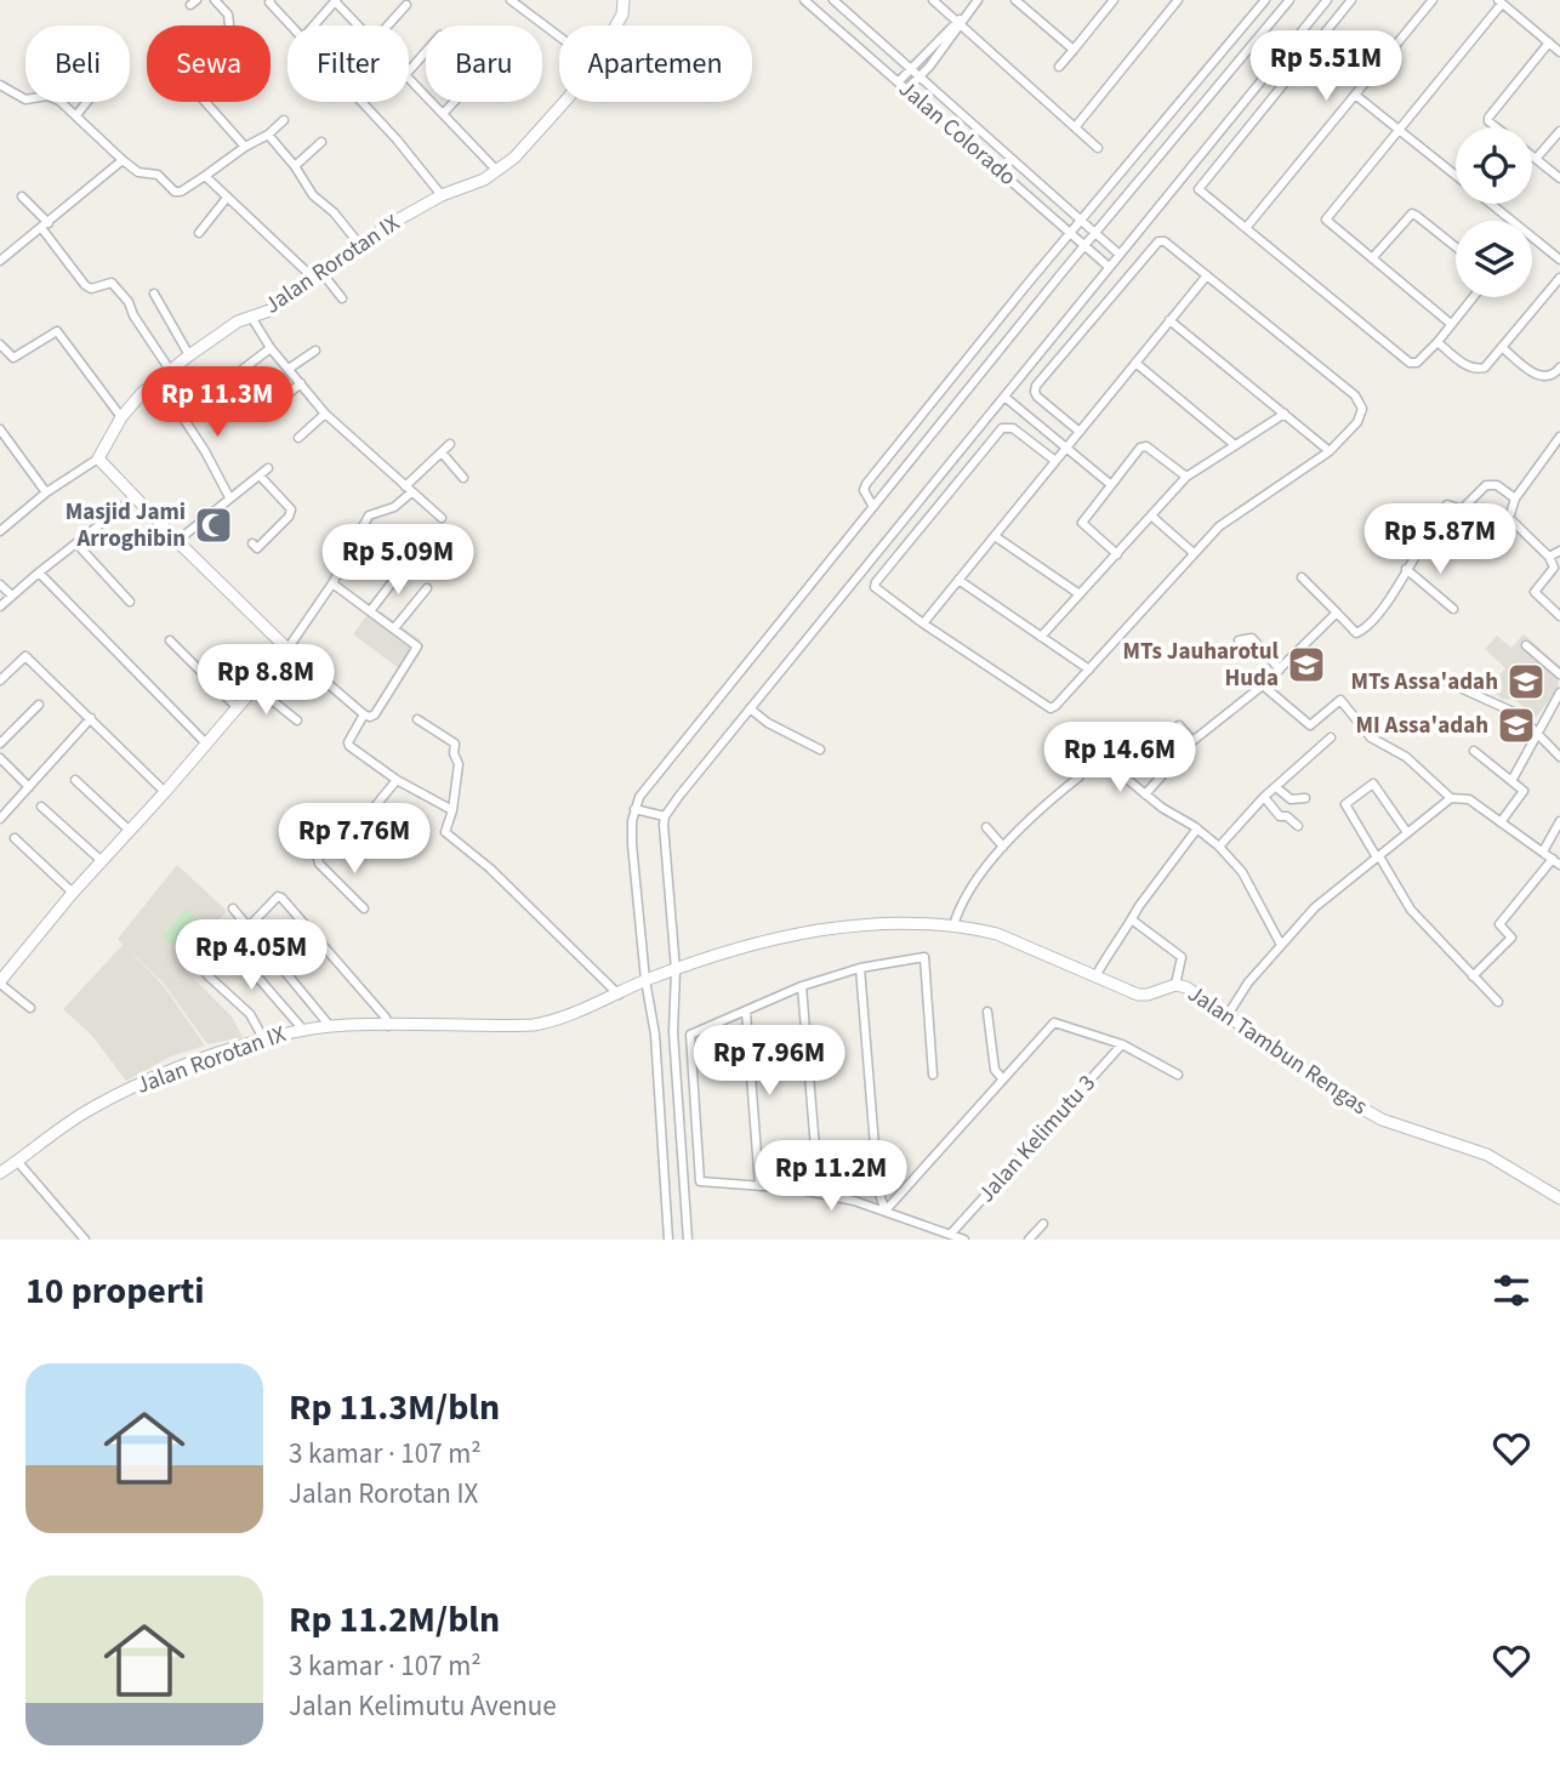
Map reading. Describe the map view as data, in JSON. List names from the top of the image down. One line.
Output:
{"streets":{"street":["Jalan Colorado","Jalan Rorotan IX","Jalan Tambun Rengas","Jalan Kelimutu 3"]},"crossings":[["Jalan Rorotan IX","Jalan Tambun Rengas"]],"places":{"mosque":["Masjid Jami Arroghibin"],"school or university":["MTs Jauharotul Huda","MTs Assa'adah","MI Assa'adah"]},"page":{"chip":["Beli","Sewa","Filter","Baru","Apartemen"],"price":["Rp 5.51M","Rp 11.3M","Rp 5.87M","Rp 5.09M","Rp 8.8M","Rp 14.6M","Rp 7.76M","Rp 4.05M","Rp 7.96M","Rp 11.2M"],"heading":"10 properti","list":[{"name":"Rp 11.3M/bln","note":"3 kamar · 107 m² · Jalan Rorotan IX"},{"name":"Rp 11.2M/bln","note":"3 kamar · 107 m² · Jalan Kelimutu Avenue"}]}}
